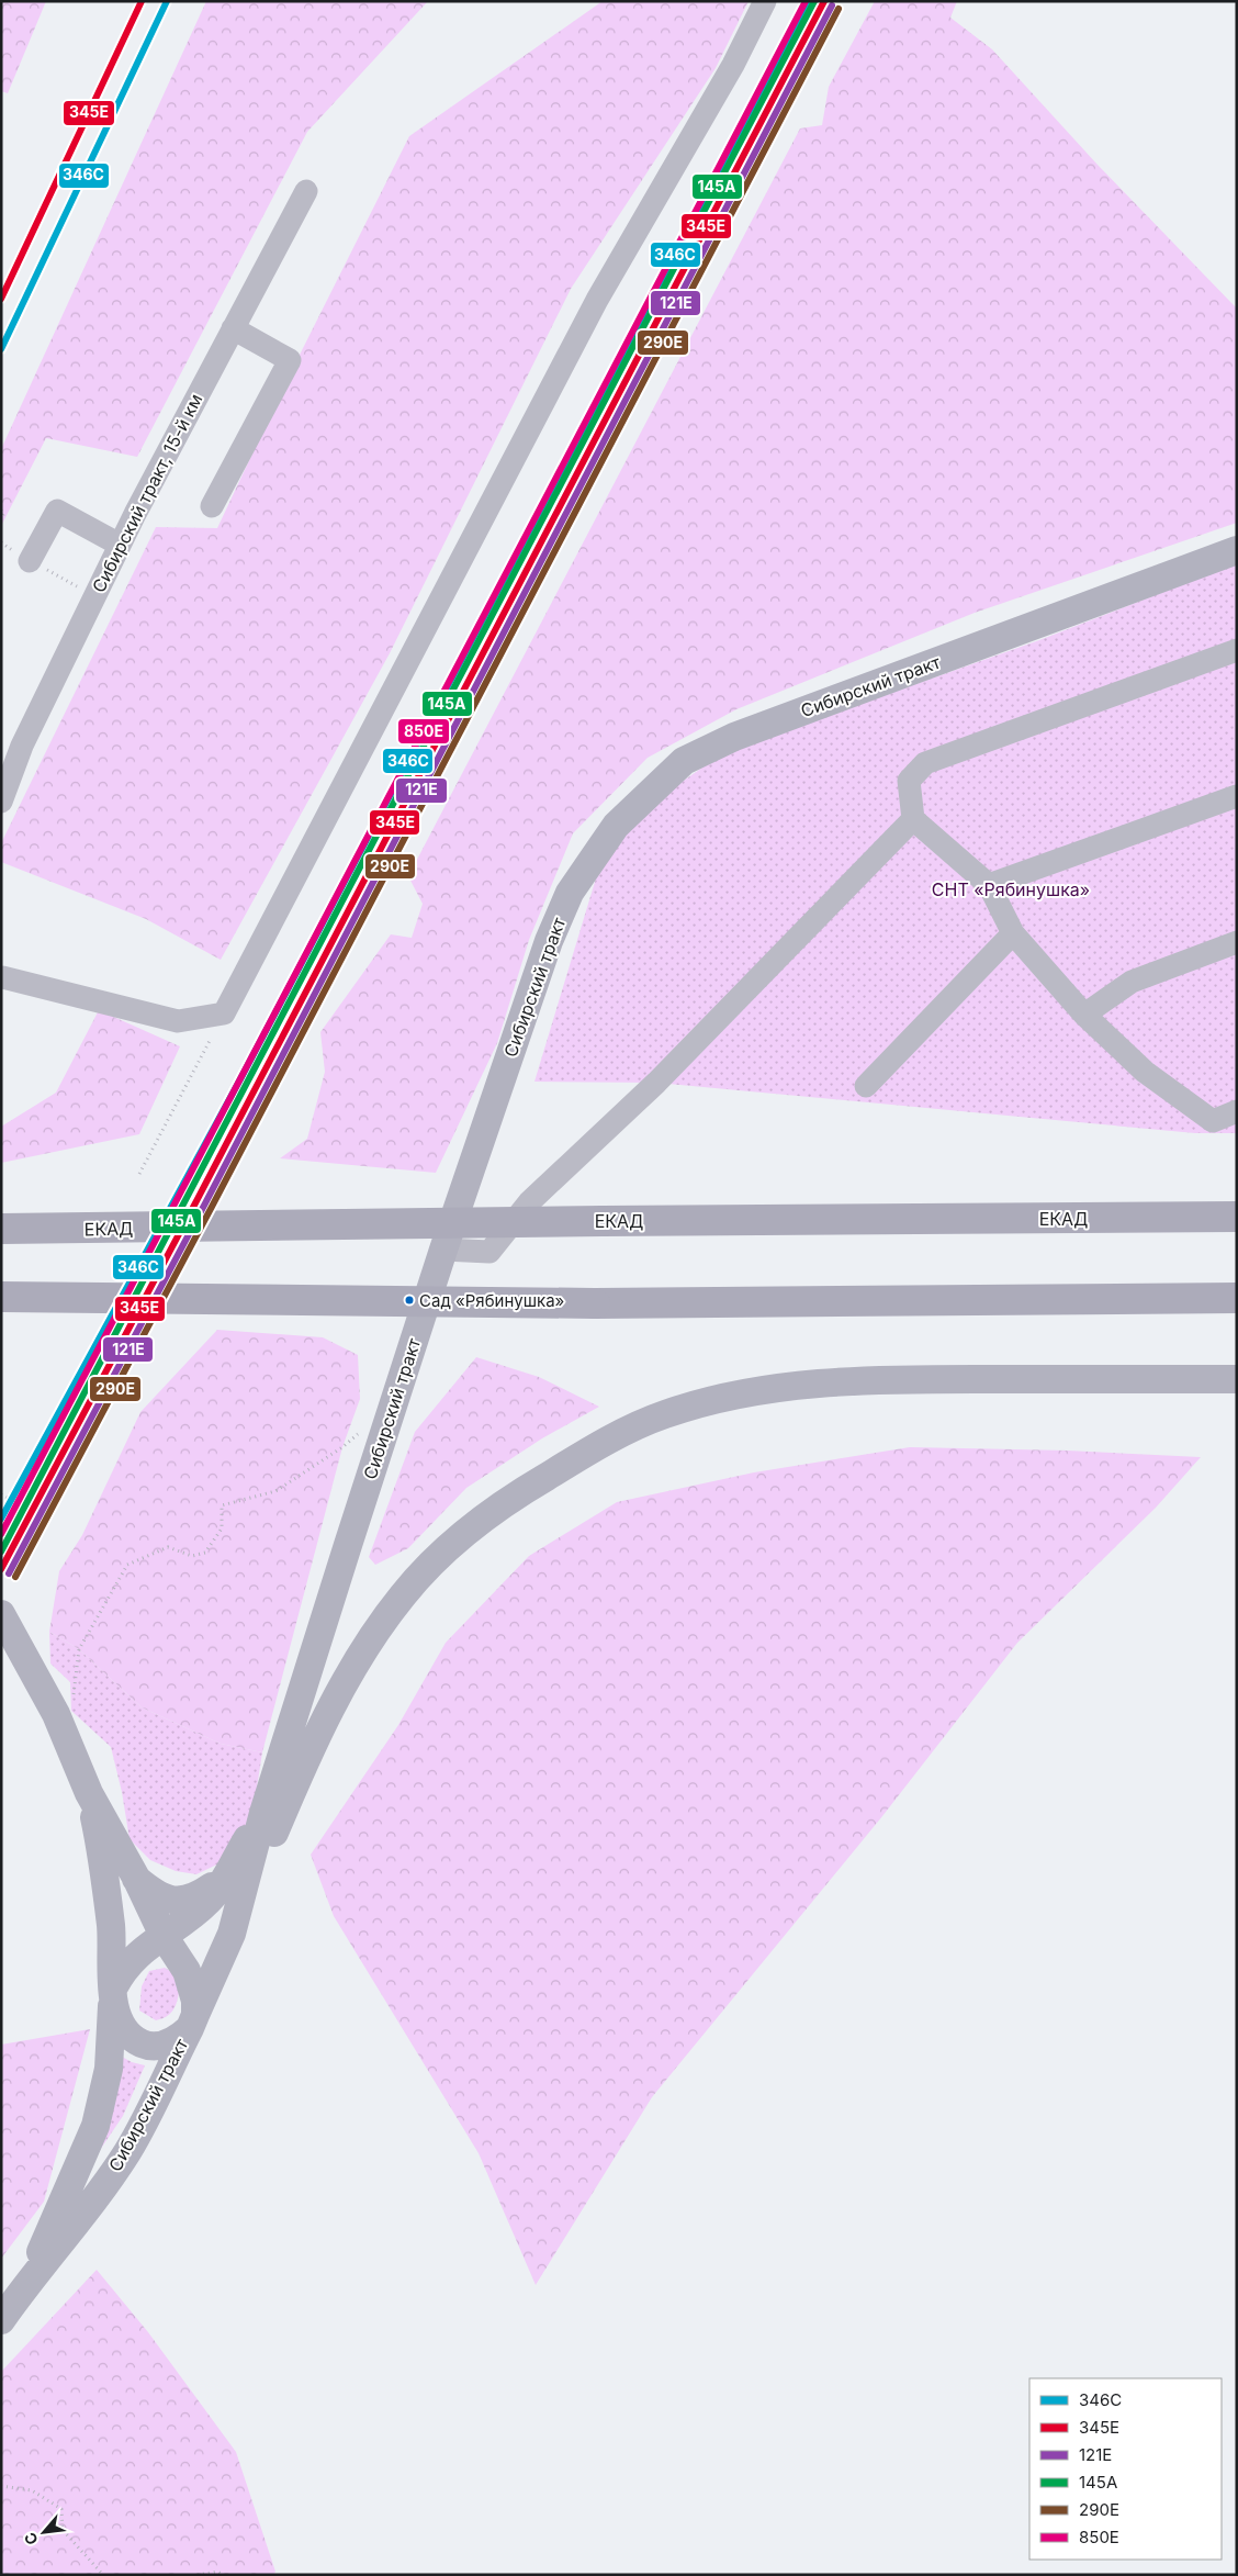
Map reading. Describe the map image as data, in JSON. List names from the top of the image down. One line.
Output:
{"streets":{"highway":["ЕКАД"],"main road":["Сибирский тракт"],"street":["Сибирский тракт, 15-й км"]},"parks":["СНТ «Рябинушка»"],"places":["Сад «Рябинушка»"],"lines":["transit line 346С","transit line 345Е","transit line 145А","transit line 850Е","transit line 121Е","transit line 290Е"],"legend":["346С","345Е","121Е","145А","290Е","850Е"],"north":"bottom left"}
